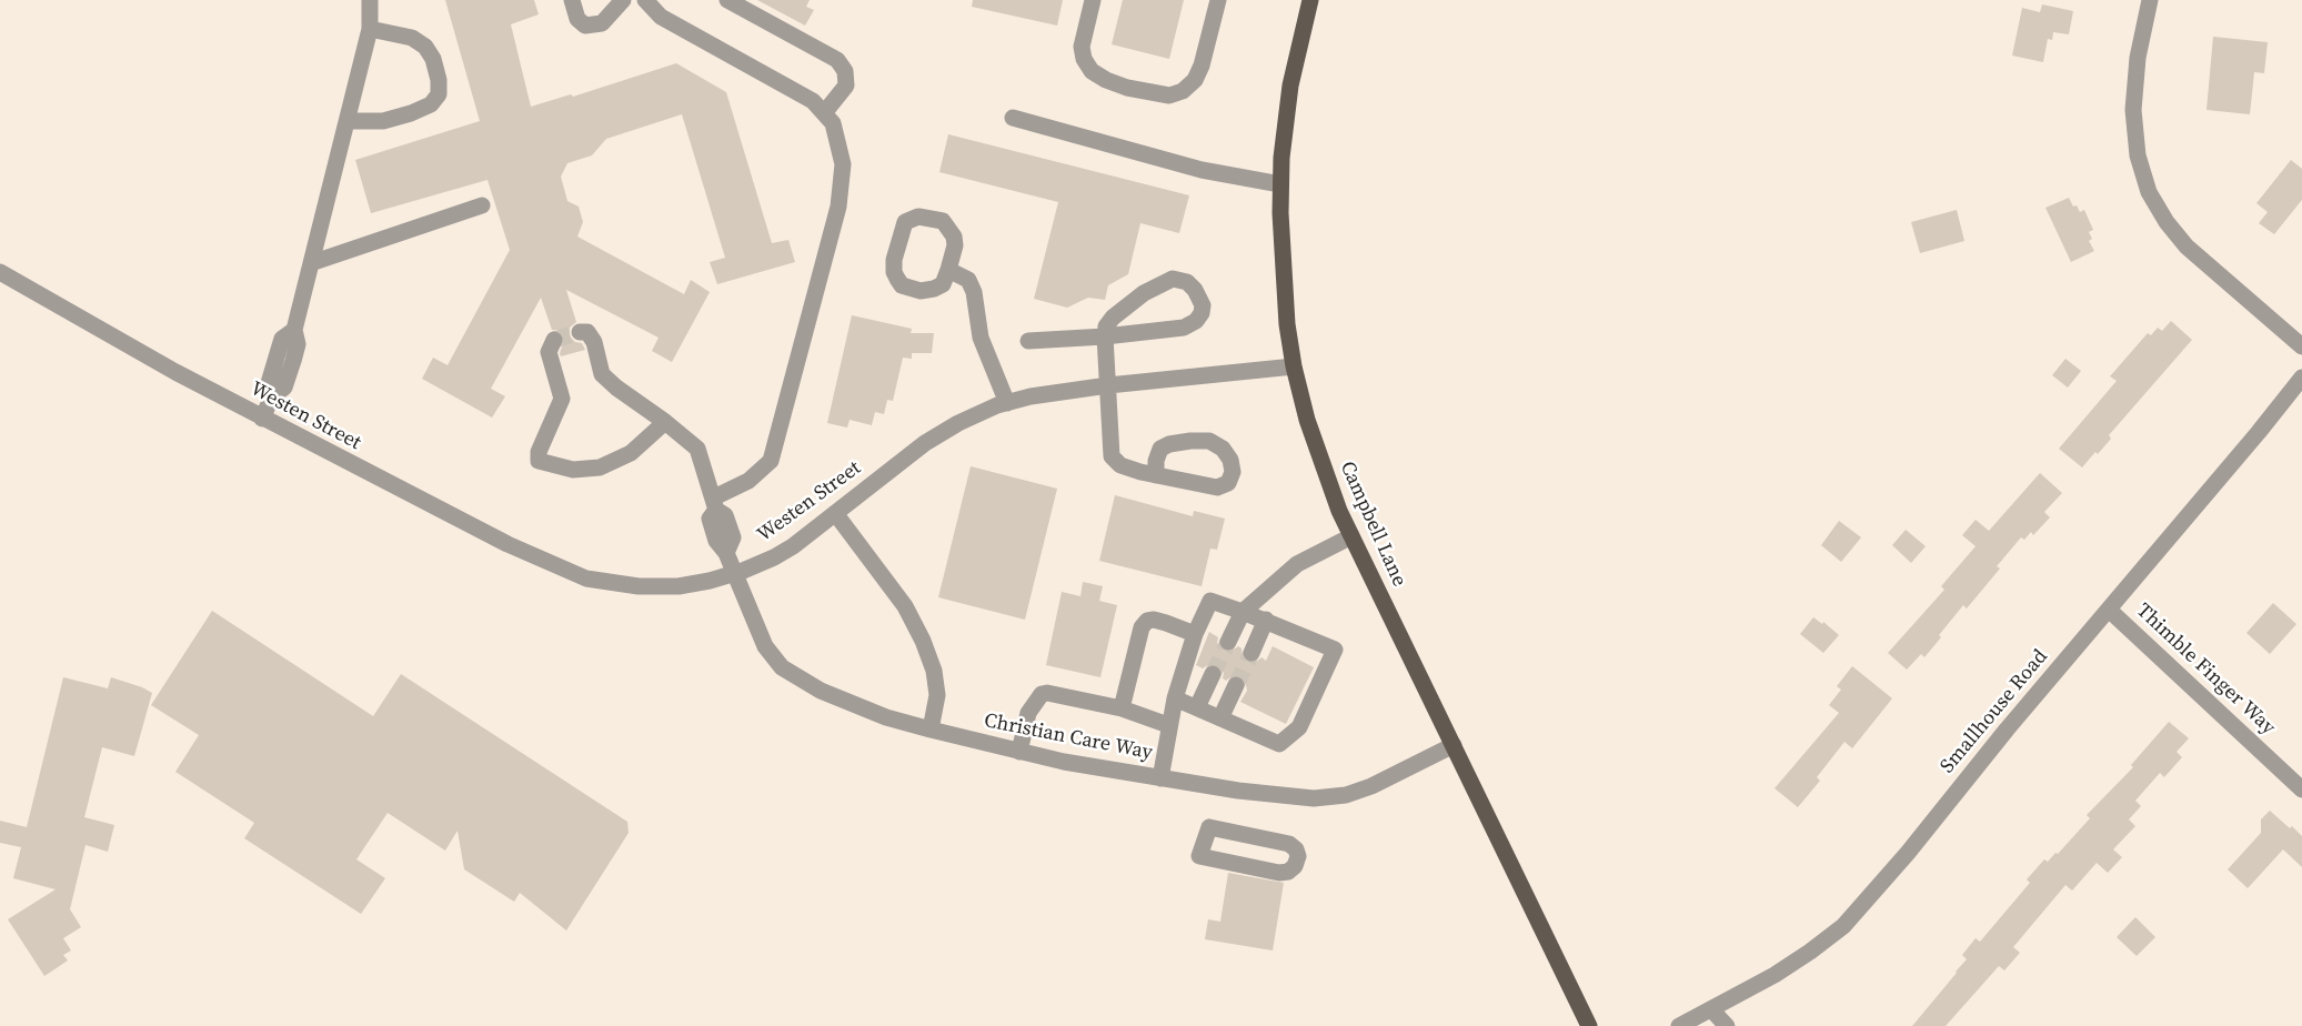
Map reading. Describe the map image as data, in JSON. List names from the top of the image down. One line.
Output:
{"streets":{"main road":["Campbell Lane"],"street":["Westen Street","Thimble Finger Way","Smallhouse Road","Christian Care Way"]},"crossings":[["Westen Street","Campbell Lane"],["Westen Street","Christian Care Way"],["Campbell Lane","Christian Care Way"],["Thimble Finger Way","Smallhouse Road"]]}
